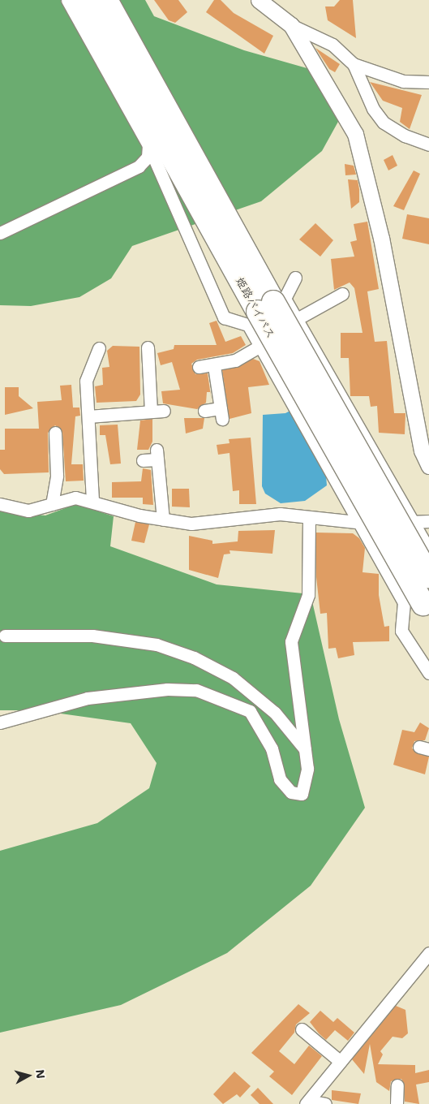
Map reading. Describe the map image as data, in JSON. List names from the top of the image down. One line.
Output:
{"streets":{"highway":["姫路バイパス"]},"north":"right"}
